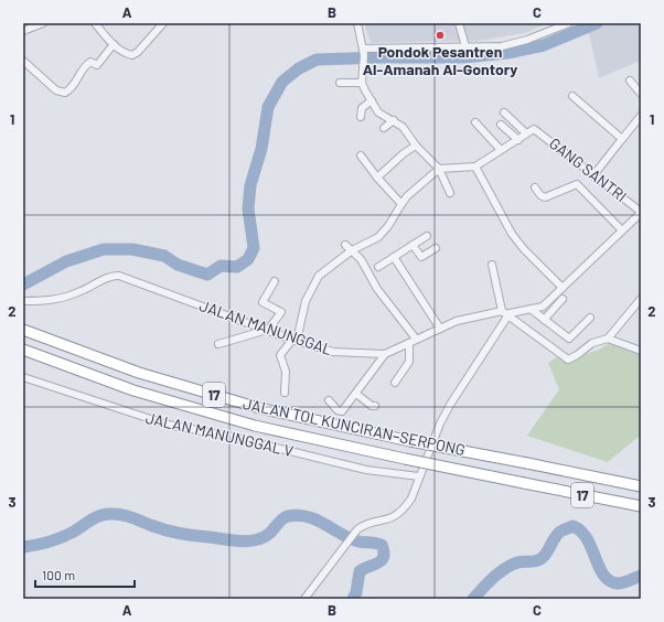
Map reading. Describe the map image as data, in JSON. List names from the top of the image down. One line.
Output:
{"streets":{"highway":["17","JALAN TOL KUNCIRAN–SERPONG"],"street":["GANG SANTRI","JALAN MANUNGGAL","JALAN MANUNGGAL V"]},"places":["Pondok Pesantren Al-Amanah Al-Gontory"],"scale_bar":"100 m","grid":{"columns":["A","B","C"],"rows":["1","2","3"]}}
